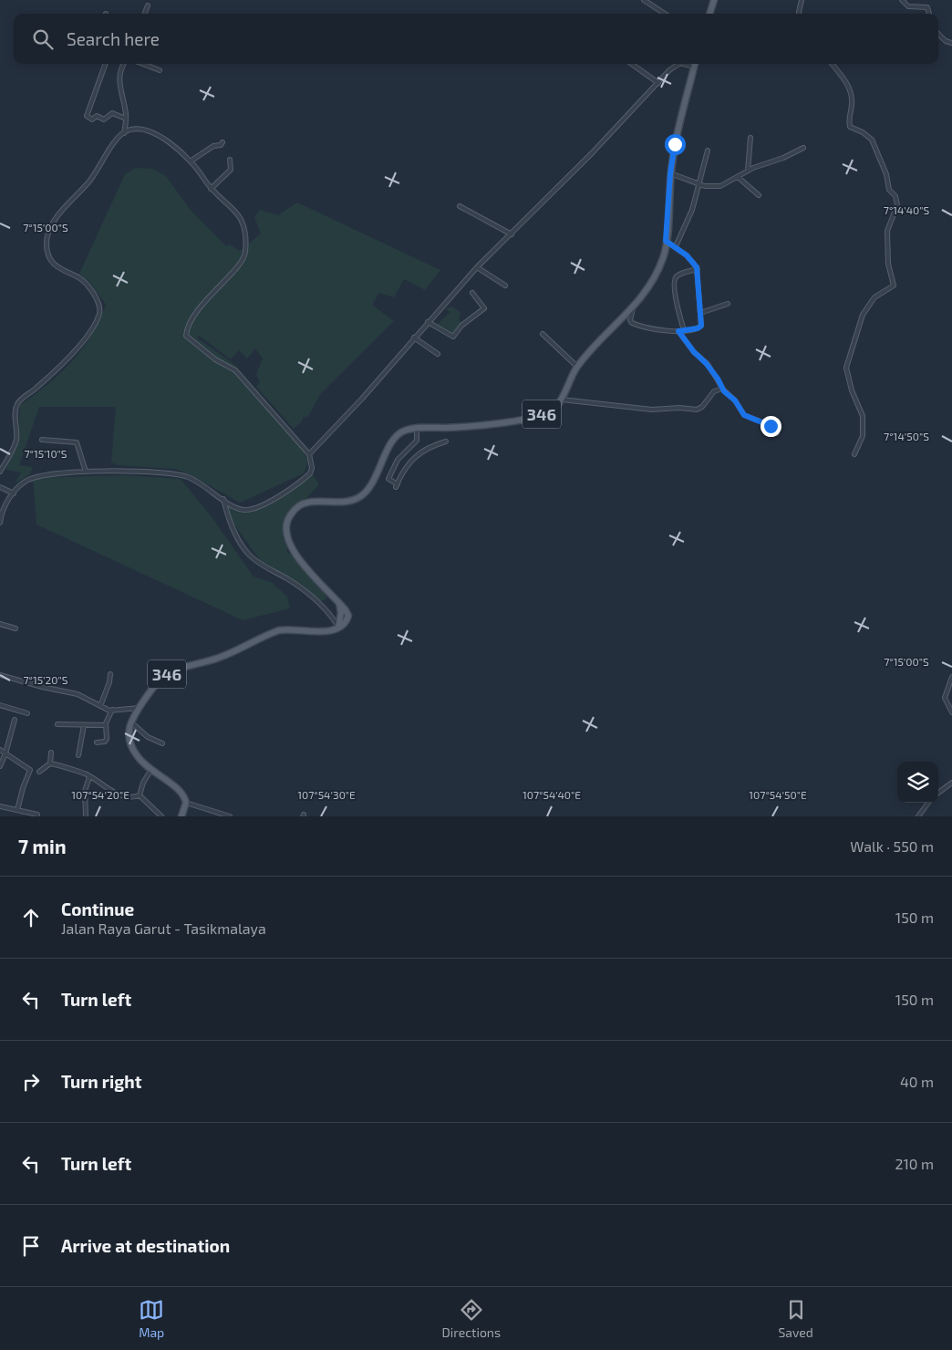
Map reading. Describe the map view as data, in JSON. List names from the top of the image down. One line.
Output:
{"streets":{"main road":["346"]},"page":{"search":"Search here","heading":["7 min","Walk · 550 m"],"list":[["Continue","Jalan Raya Garut - Tasikmalaya","150 m"],["Turn left","150 m"],["Turn right","40 m"],["Turn left","210 m"],"Arrive at destination"],"nav":["Map","Directions","Saved"]},"coordinates":["7°14'40\"S","7°15'00\"S","7°14'50\"S","7°15'10\"S","7°15'20\"S","107°54'20\"E","107°54'30\"E","107°54'40\"E","107°54'50\"E"]}
